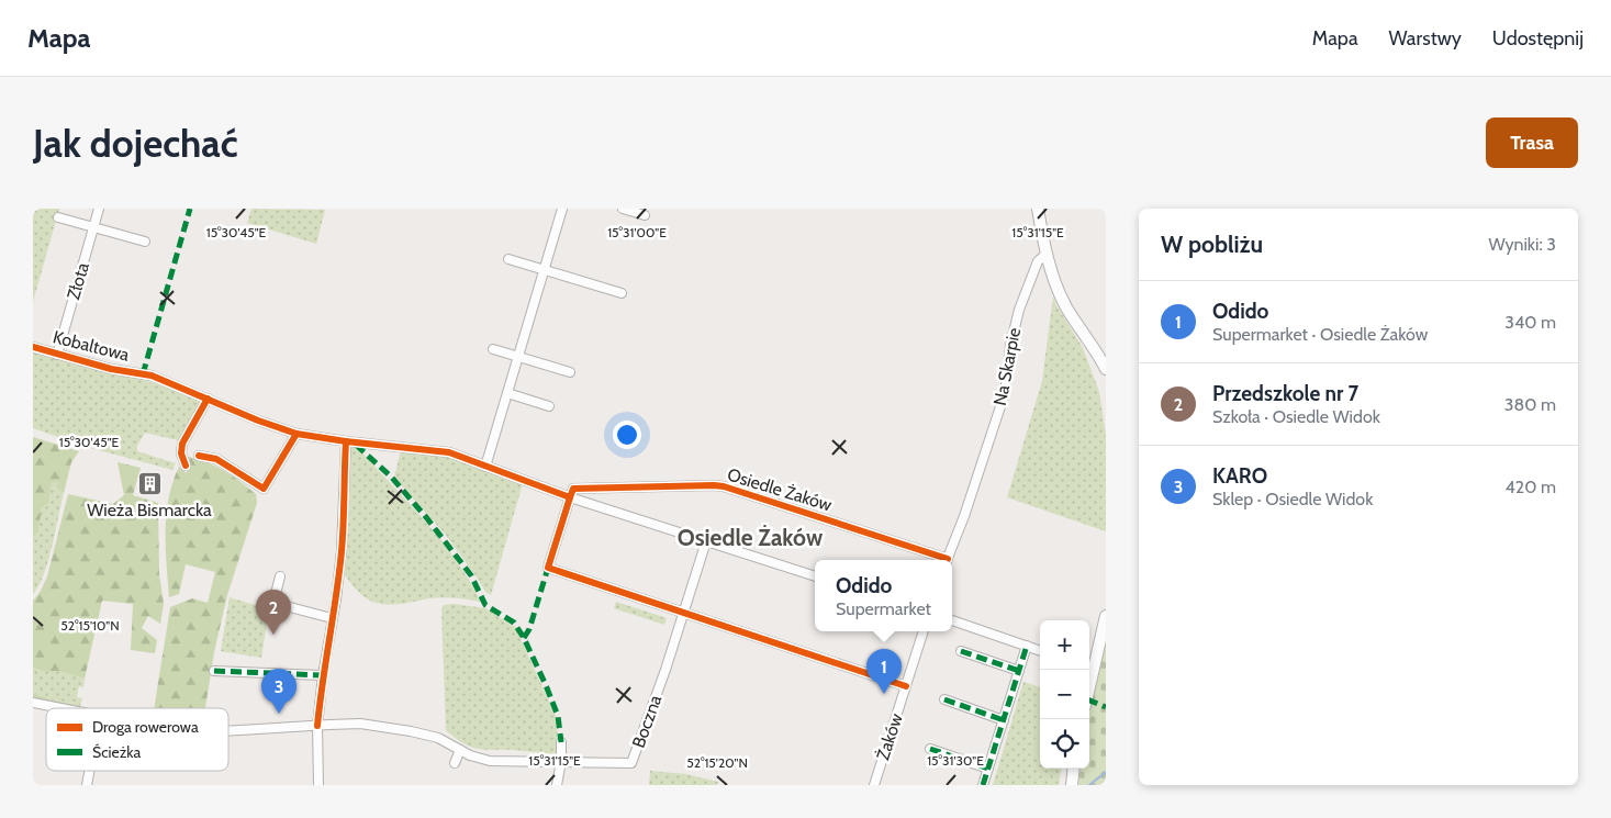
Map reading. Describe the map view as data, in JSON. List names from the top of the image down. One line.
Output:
{"streets":{"street":["Złota","Kobaltowa","Na Skarpie","Osiedle Żaków","Boczna","Żaków"]},"crossings":[["Złota","Kobaltowa"],["Kobaltowa","Osiedle Żaków"]],"districts":["Osiedle Żaków"],"places":{"building":["Wieża Bismarcka"]},"legend":["Droga rowerowa","Ścieżka"],"page":{"header":"Mapa","nav":["Mapa","Warstwy","Udostępnij"],"buttons":"Trasa","title":"Jak dojechać","heading":["W pobliżu","Wyniki: 3"],"list":[{"mark":"1","name":"Odido","note":"Supermarket · Osiedle Żaków","value":"340 m"},{"mark":"2","name":"Przedszkole nr 7","note":"Szkoła · Osiedle Widok","value":"380 m"},{"mark":"3","name":"KARO","note":"Sklep · Osiedle Widok","value":"420 m"}],"popup":["Odido","Supermarket"],"pins":["2","1","3"],"map_buttons":["+","−"]},"coordinates":["15°30'45\"E","15°31'00\"E","15°31'15\"E","52°15'10\"N","15°31'30\"E","52°15'20\"N"]}
